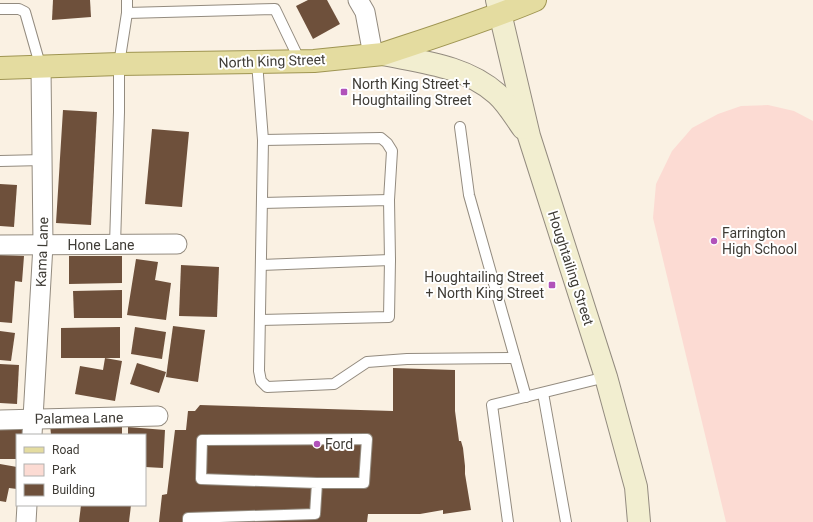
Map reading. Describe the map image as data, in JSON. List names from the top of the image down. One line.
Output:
{"streets":{"main road":["North King Street","Houghtailing Street"],"street":["Hone Lane","Kama Lane","Palamea Lane"]},"crossings":[["North King Street","Kama Lane"],["North King Street","Houghtailing Street"],["Hone Lane","Kama Lane"],["Kama Lane","Palamea Lane"]],"places":{"transit":["North King Street + Houghtailing Street","Houghtailing Street + North King Street"],"other":["Farrington High School","Ford"]},"legend":["Road","Park","Building"]}
